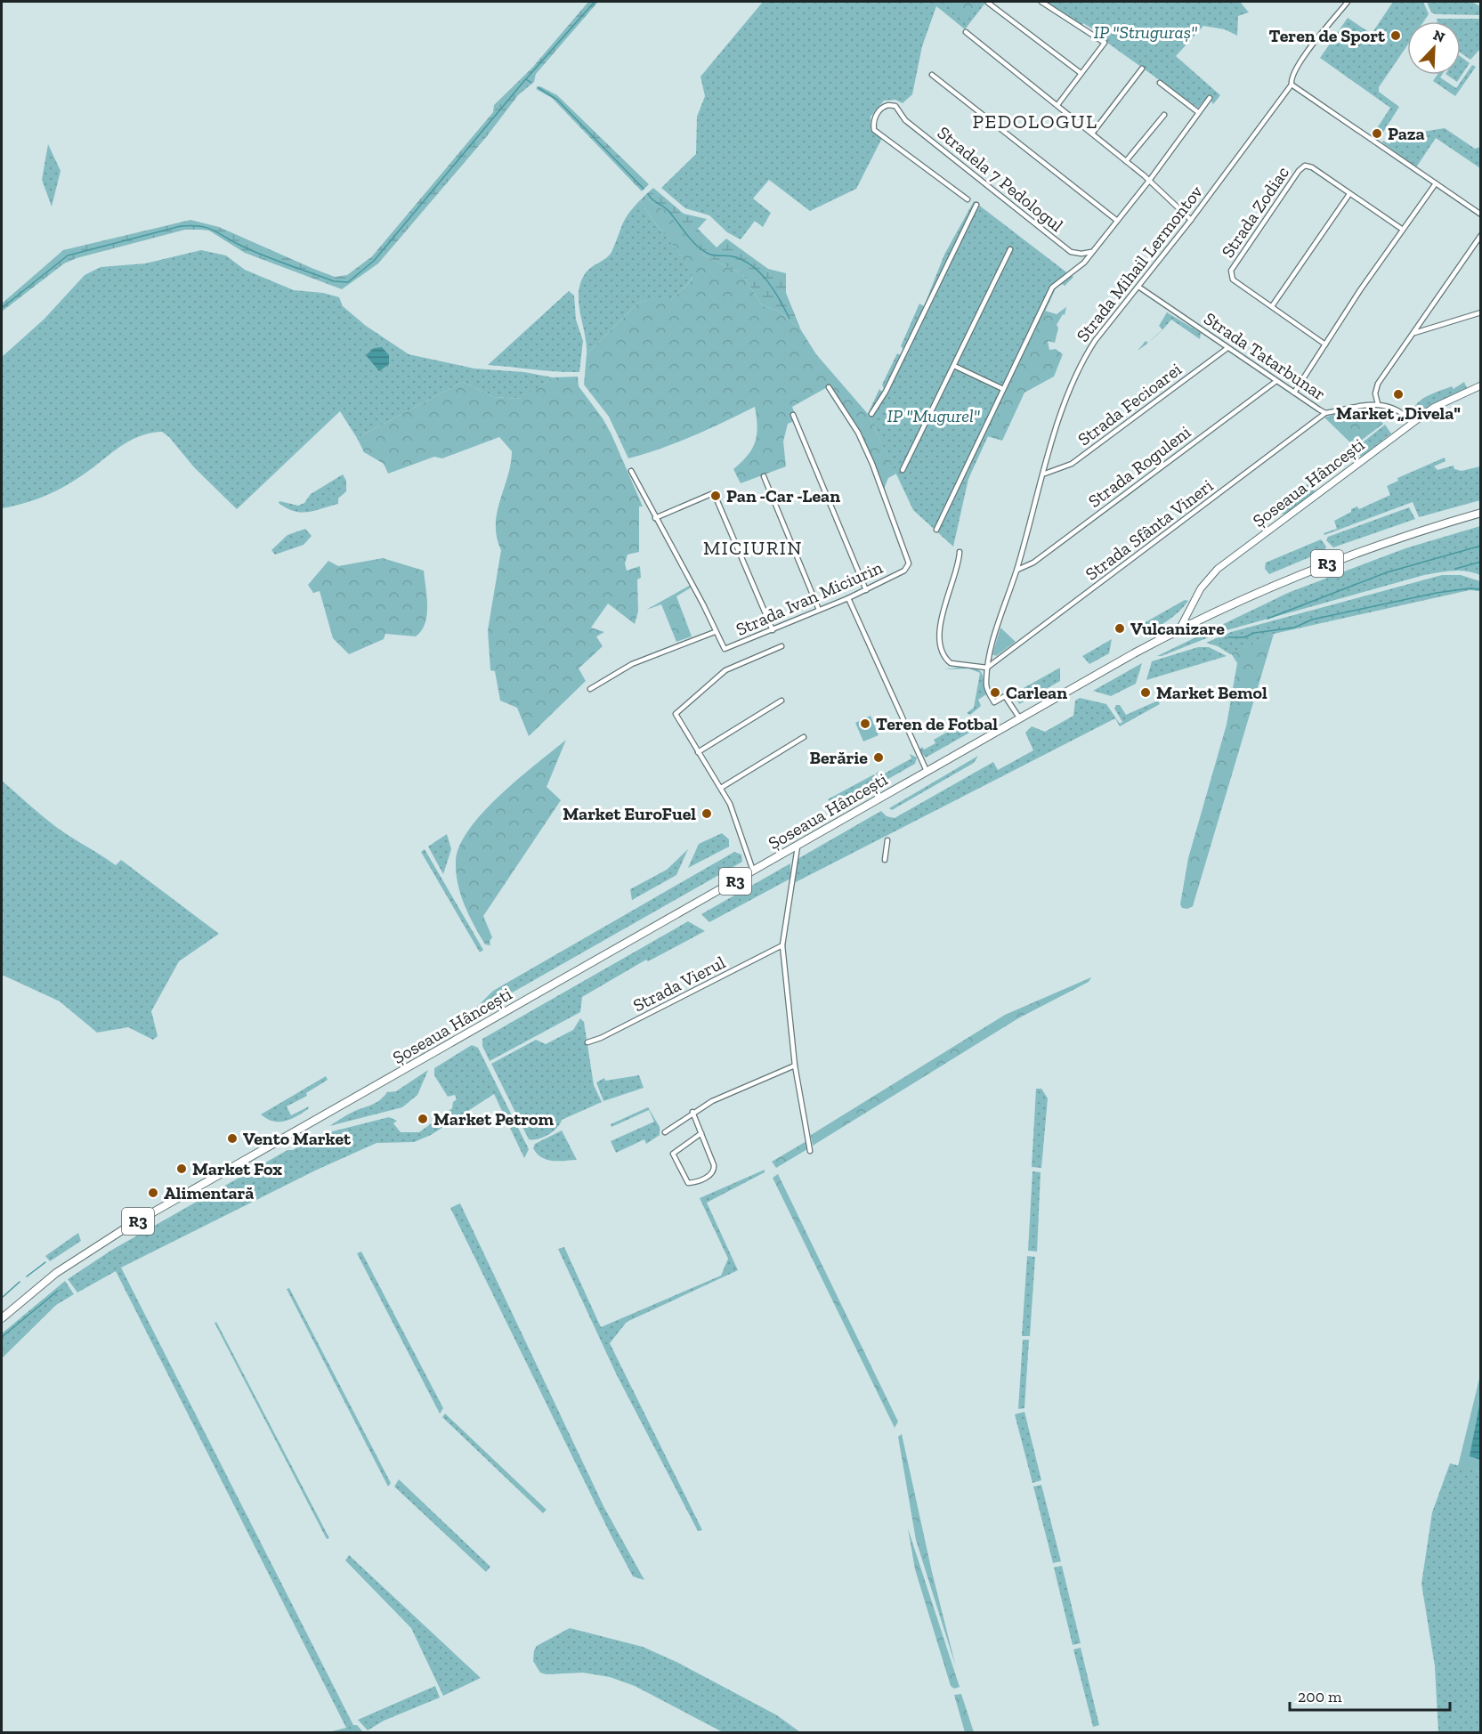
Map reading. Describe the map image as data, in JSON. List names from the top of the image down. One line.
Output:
{"streets":{"highway":["Șoseaua Hâncești","R3"],"street":["Stradela 7 Pedologul","Strada Zodiac","Strada Mihail Lermontov","Strada Tatarbunar","Strada Fecioarei","Strada Roguleni","Strada Sfânta Vineri","Strada Ivan Miciurin","Strada Vierul"]},"crossings":[["Strada Mihail Lermontov","Strada Tatarbunar"],["Strada Mihail Lermontov","Strada Fecioarei"],["Strada Mihail Lermontov","Strada Roguleni"],["Strada Mihail Lermontov","Șoseaua Hâncești"],["Strada Mihail Lermontov","Strada Sfânta Vineri"],["Strada Tatarbunar","Strada Fecioarei"],["Strada Tatarbunar","Strada Roguleni"],["Strada Tatarbunar","Șoseaua Hâncești"],["Strada Tatarbunar","Strada Sfânta Vineri"]],"districts":["PEDOLOGUL","MICIURIN"],"parks":["IP \"Struguraș\"","IP \"Mugurel\""],"places":["Teren de Sport","Paza","Market „Divela\"","Pan -Car -Lean","Vulcanizare","Carlean","Market Bemol","Teren de Fotbal","Berărie","Market EuroFuel","Market Petrom","Vento Market","Market Fox","Alimentară"],"scale_bar":"200 m","north":"top right"}
